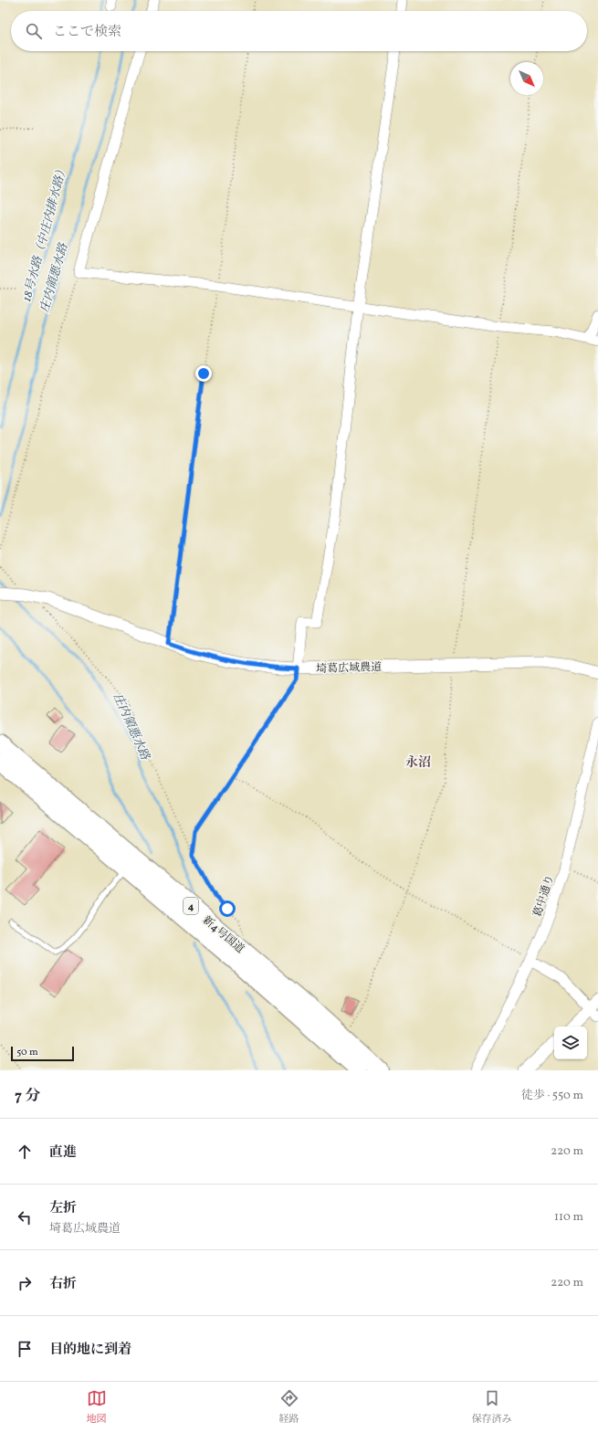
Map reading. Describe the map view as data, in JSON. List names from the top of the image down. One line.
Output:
{"streets":{"highway":["4","新4号国道"],"street":["埼葛広域農道","葛中通り"]},"districts":["永沼"],"water":["18号水路（中庄内排水路）","庄内領悪水路"],"scale_bar":"50 m","north":"bottom right","page":{"search":"ここで検索","scale":"50 m","heading":["7 分","徒歩 · 550 m"],"list":[["直進","220 m"],["左折","埼葛広域農道","110 m"],["右折","220 m"],"目的地に到着"],"nav":["地図","経路","保存済み"]}}
